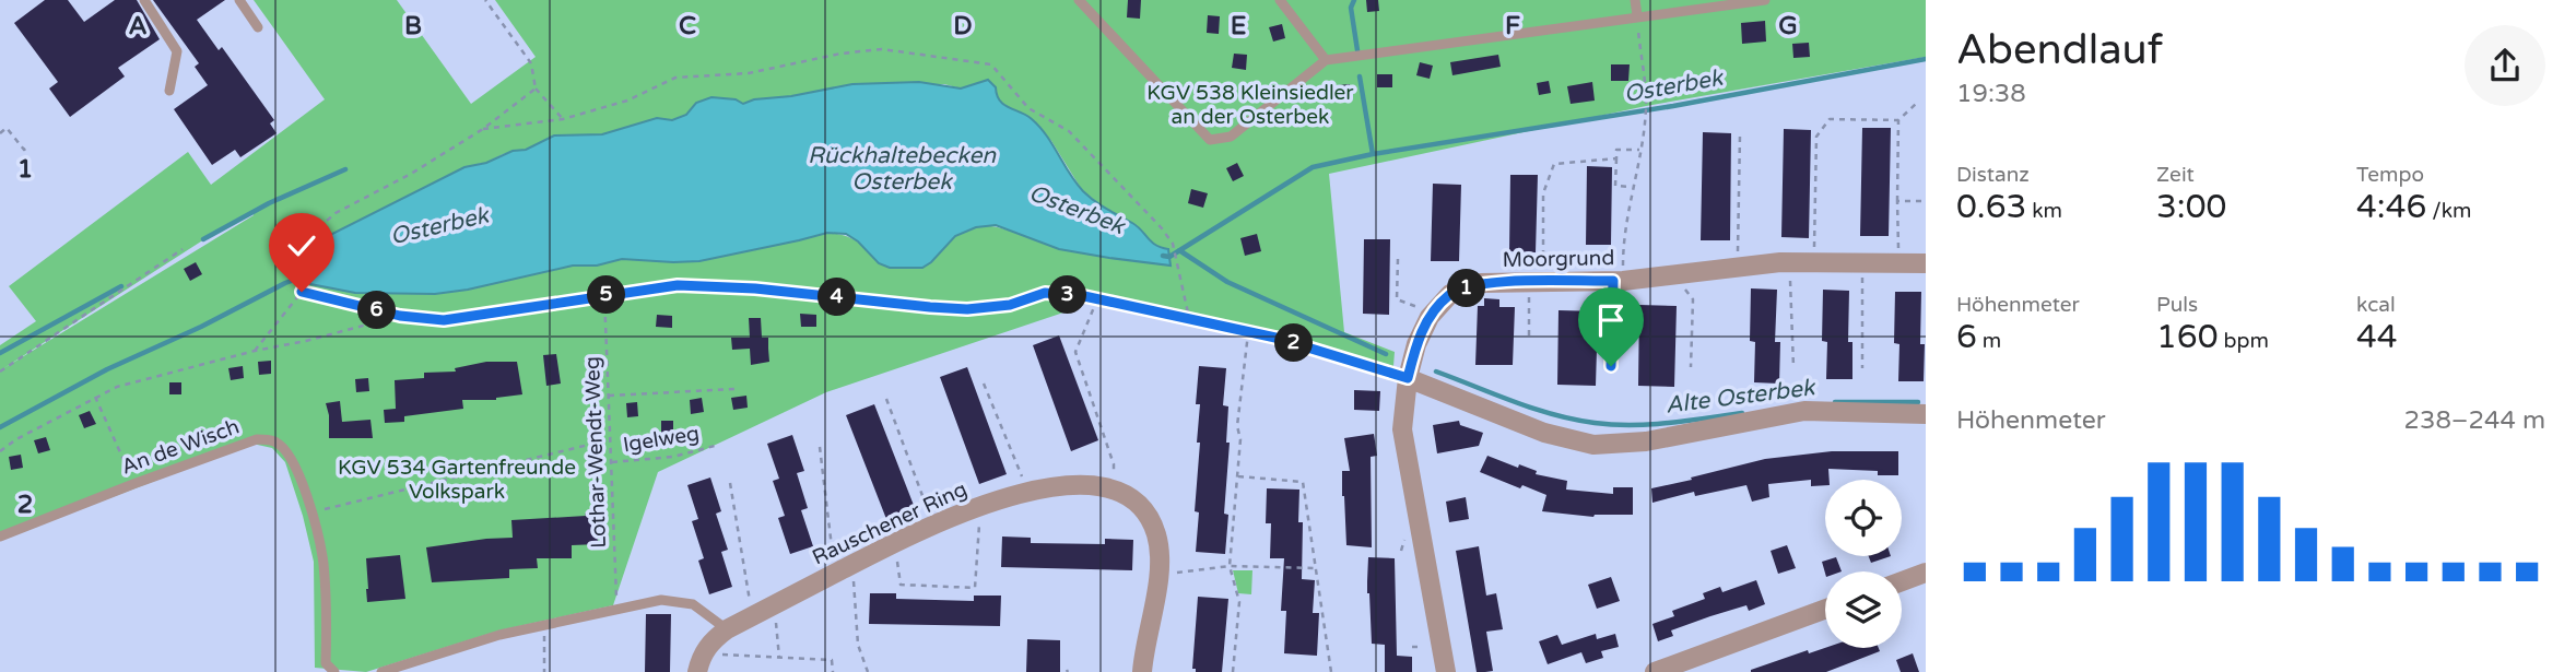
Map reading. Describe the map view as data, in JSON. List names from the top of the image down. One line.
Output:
{"streets":{"street":["Moorgrund","Rauschener Ring"],"lane":["An de Wisch"],"path":["Igelweg","Lothar-Wendt-Weg"]},"crossings":[["Igelweg","Lothar-Wendt-Weg"]],"water":["Osterbek","Rückhaltebecken Osterbek","Alte Osterbek"],"parks":["KGV 538 Kleinsiedler an der Osterbek","KGV 534 Gartenfreunde Volkspark"],"page":{"heading":["Abendlauf","19:38"],"stats":[["Distanz","0.63 km"],["Zeit","3:00"],["Tempo","4:46 /km"],["Höhenmeter","6 m"],["Puls","160 bpm"],["kcal","44"]],"pins":["1","3","5","4","6","2"],"chart":["Höhenmeter","238–244 m"]},"grid":{"columns":["A","B","C","D","E","F","G"],"rows":["1","2"]}}
